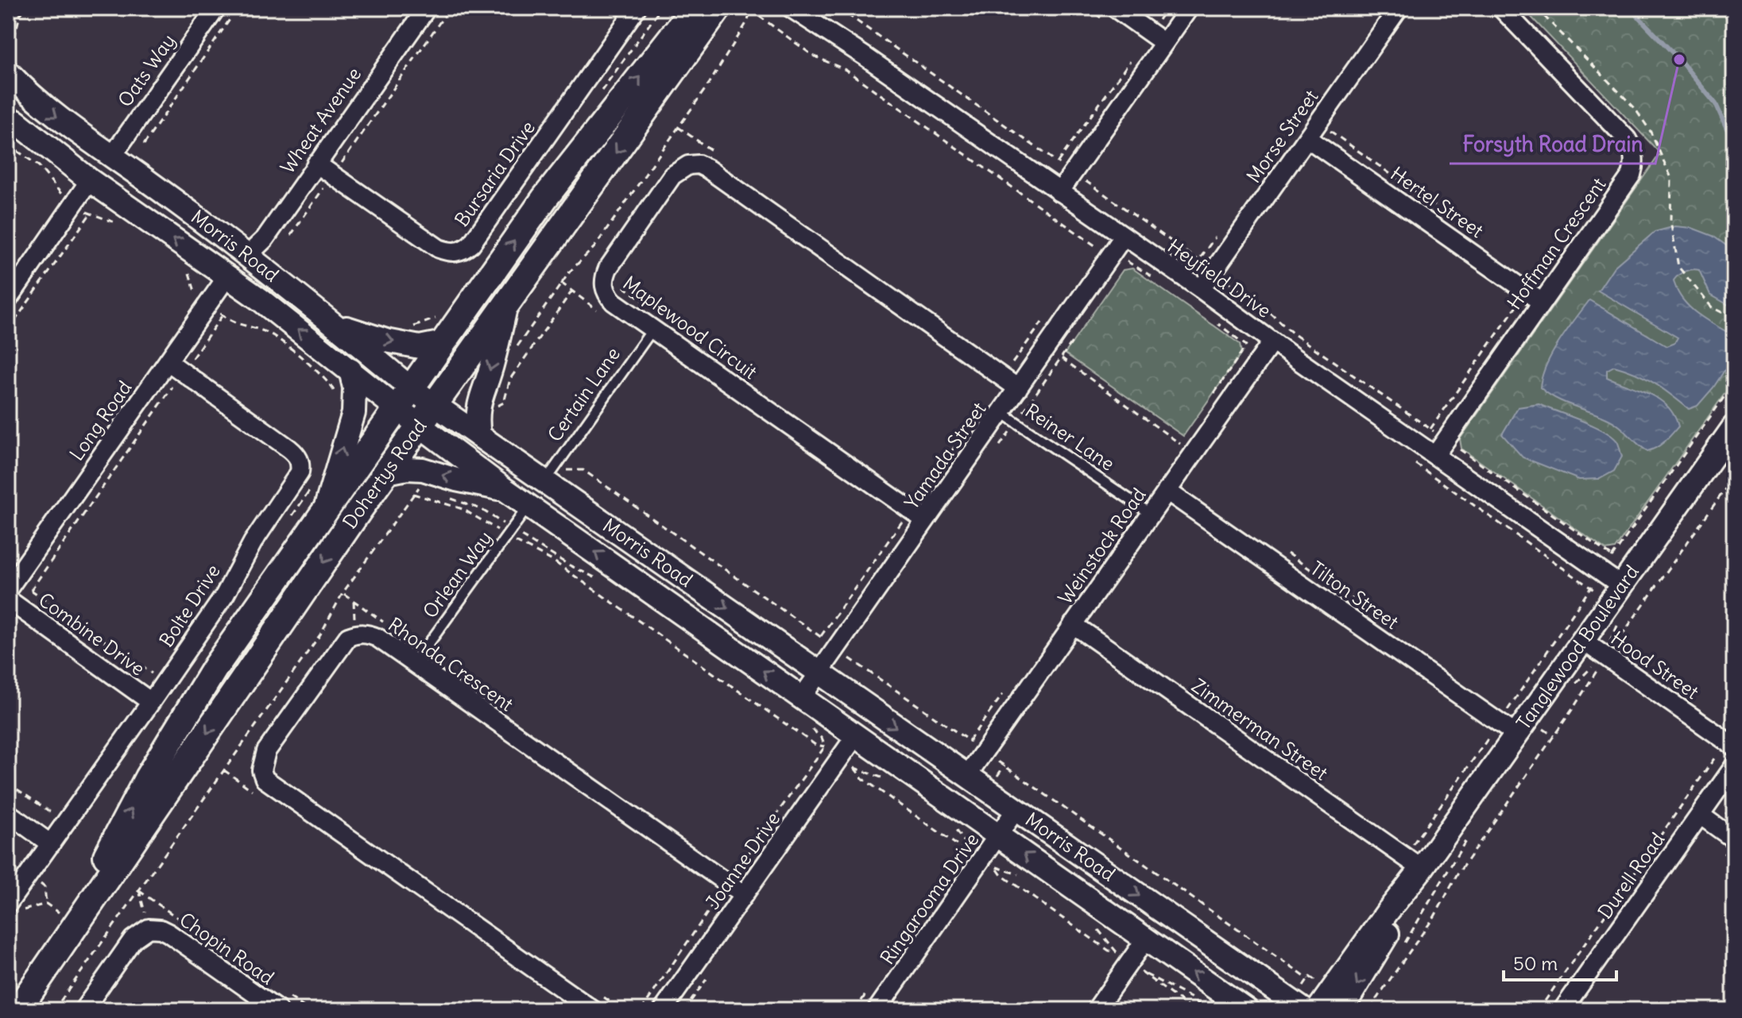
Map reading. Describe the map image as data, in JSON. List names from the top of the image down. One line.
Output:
{"streets":{"main road":["Dohertys Road"],"street":["Oats Way","Wheat Avenue","Morse Street","Bursaria Drive","Hertel Street","Hoffman Crescent","Morris Road","Heyfield Drive","Maplewood Circuit","Long Road","Yamada Street","Weinstock Road","Tilton Street","Bolte Drive","Combine Drive","Tanglewood Boulevard","Rhonda Crescent","Hood Street","Zimmerman Street","Joanne Drive","Durell Road","Ringarooma Drive","Chopin Road"],"lane":["Certain Lane","Reiner Lane","Orlean Way"]},"crossings":[["Oats Way","Morris Road"],["Wheat Avenue","Bursaria Drive"],["Wheat Avenue","Morris Road"],["Morse Street","Hertel Street"],["Morse Street","Heyfield Drive"],["Hertel Street","Hoffman Crescent"],["Hoffman Crescent","Heyfield Drive"],["Morris Road","Certain Lane"],["Morris Road","Long Road"],["Morris Road","Yamada Street"],["Morris Road","Dohertys Road"],["Morris Road","Weinstock Road"],["Morris Road","Orlean Way"],["Morris Road","Joanne Drive"],["Morris Road","Ringarooma Drive"],["Heyfield Drive","Yamada Street"],["Heyfield Drive","Weinstock Road"],["Heyfield Drive","Tanglewood Boulevard"],["Maplewood Circuit","Certain Lane"],["Maplewood Circuit","Yamada Street"],["Long Road","Bolte Drive"],["Reiner Lane","Yamada Street"],["Reiner Lane","Weinstock Road"],["Weinstock Road","Tilton Street"],["Weinstock Road","Zimmerman Street"],["Orlean Way","Rhonda Crescent"],["Tilton Street","Tanglewood Boulevard"],["Bolte Drive","Combine Drive"],["Tanglewood Boulevard","Hood Street"],["Tanglewood Boulevard","Zimmerman Street"],["Rhonda Crescent","Joanne Drive"]],"places":["Forsyth Road Drain"],"scale_bar":"50 m"}
